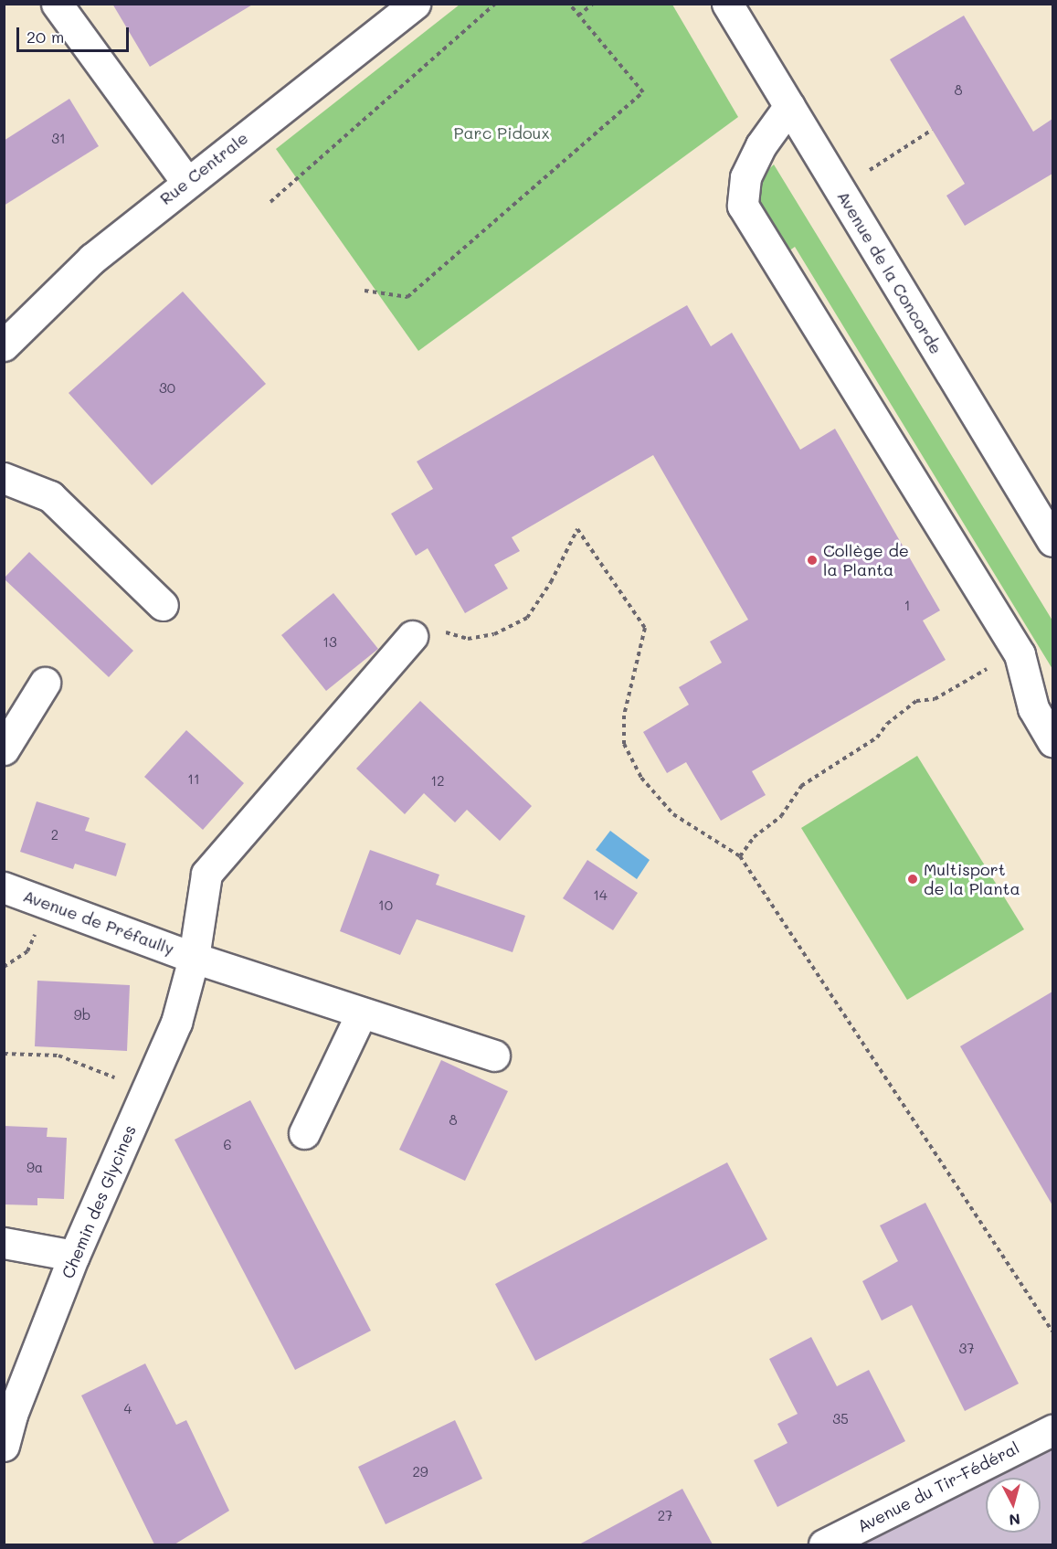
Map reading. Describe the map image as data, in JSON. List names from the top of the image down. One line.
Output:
{"streets":{"street":["Rue Centrale","Avenue de la Concorde","Avenue de Préfaully","Chemin des Glycines","Avenue du Tir-Fédéral"]},"crossings":[["Avenue de Préfaully","Chemin des Glycines"]],"parks":["Parc Pidoux"],"places":["Collège de la Planta","Multisport de la Planta"],"house_numbers":["8","31","30","1","13","11","12","2","14","10","9b","8","6","9a","37","4","35","29","27"],"scale_bar":"20 m","north":"bottom"}
